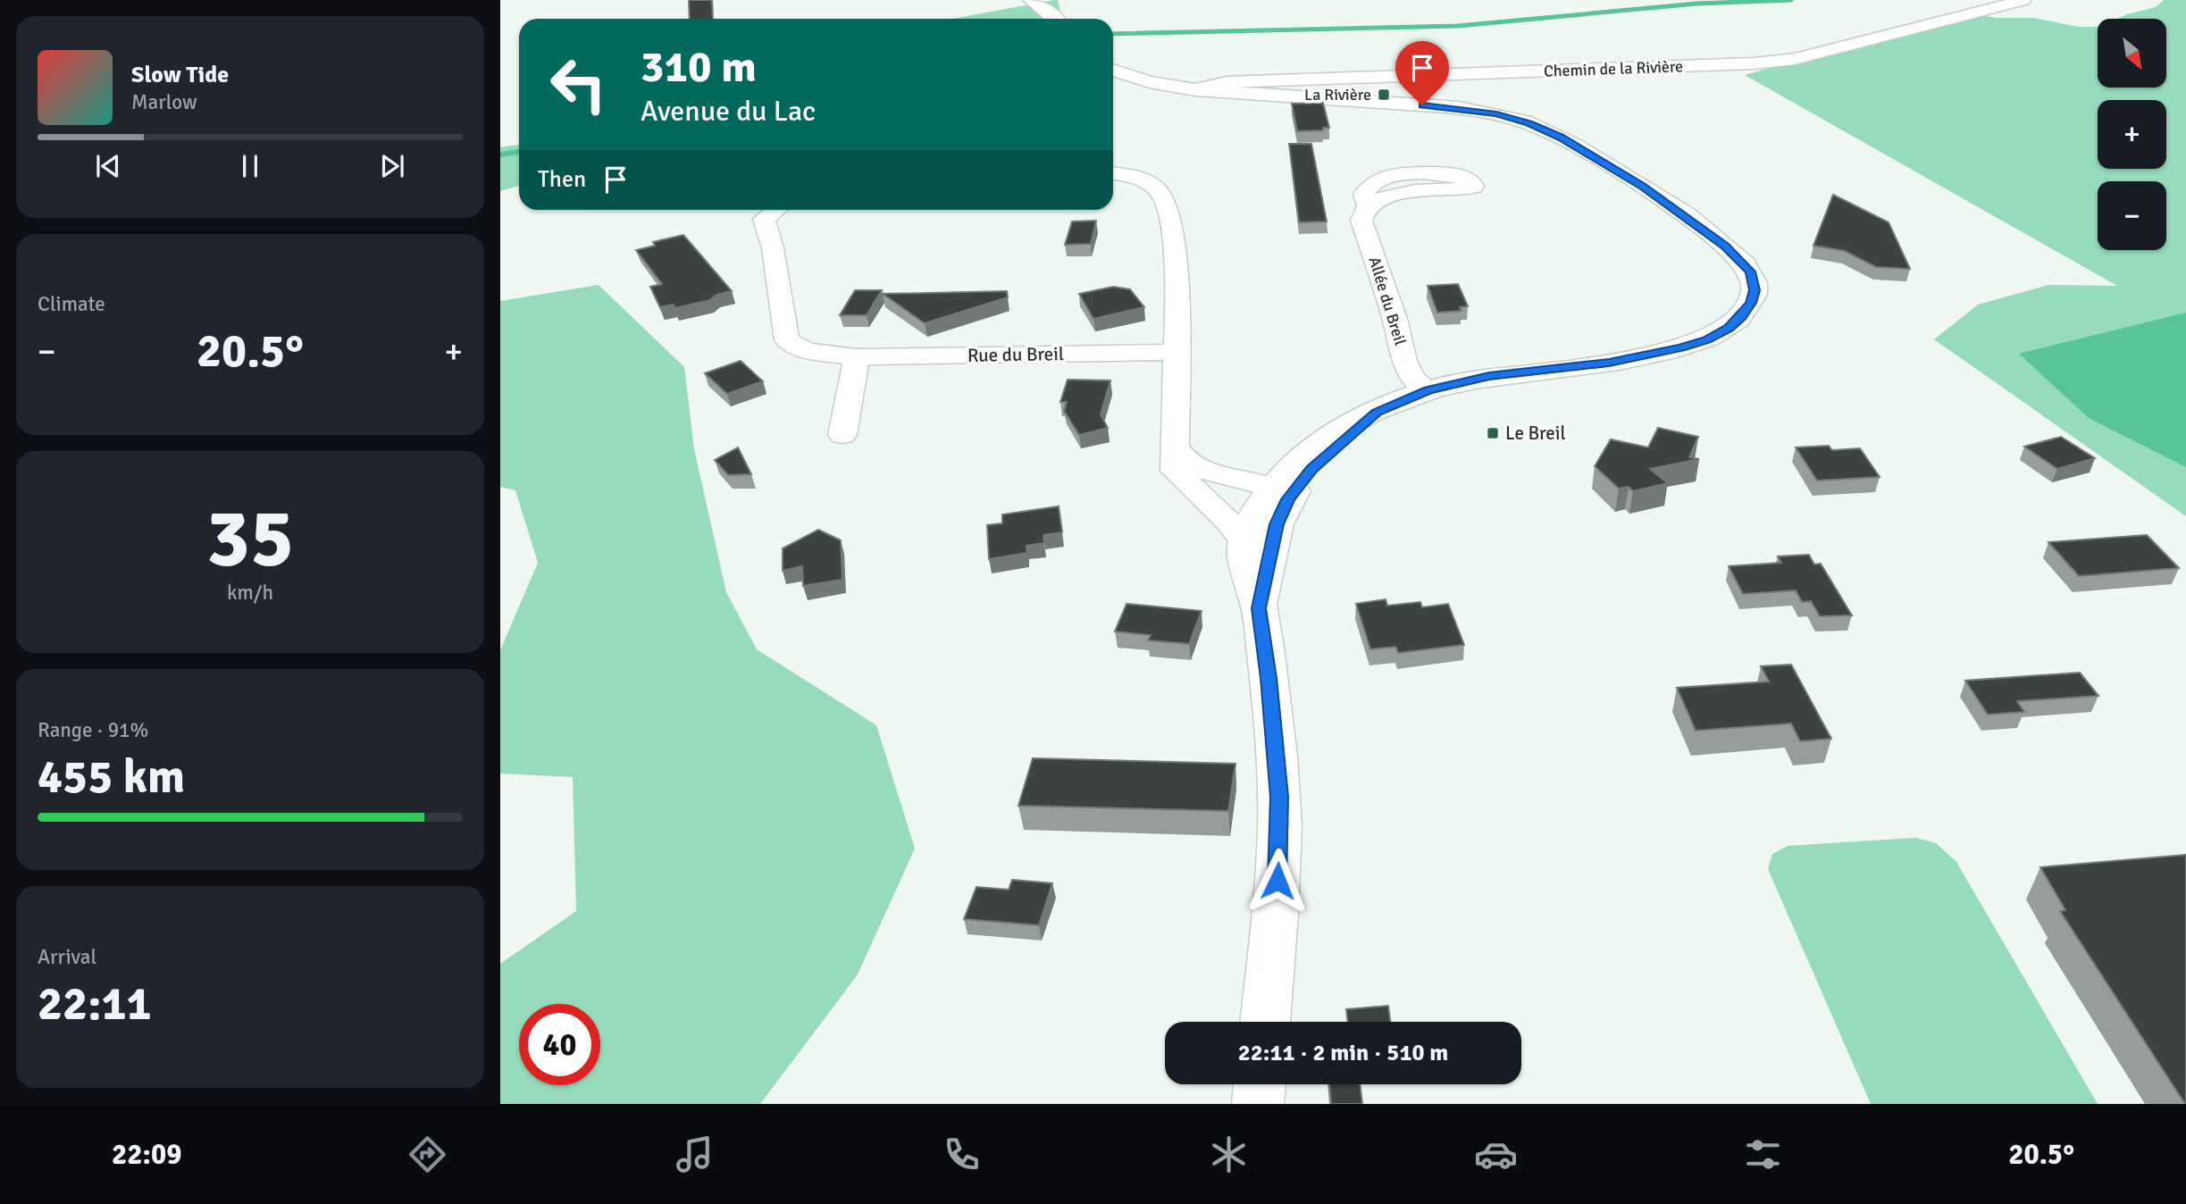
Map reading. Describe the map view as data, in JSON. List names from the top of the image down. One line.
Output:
{"streets":{"street":["Chemin de la Rivière","Allée du Breil","Rue du Breil"]},"places":{"transit":["La Rivière","Le Breil"]},"north":"bottom right","page":{"map_buttons":["+","−"],"turn":["310 m","Avenue du Lac"],"song":["Slow Tide","Marlow"],"then":"Then","tile":["Climate",["35","km/h"],["Range · 91%","455 km"],["Arrival","22:11"]],"heat":["−","20.5°","+"],"limit":"40","trip":"22:11 · 2 min · 510 m","tabs":["22:09","20.5°"]}}
